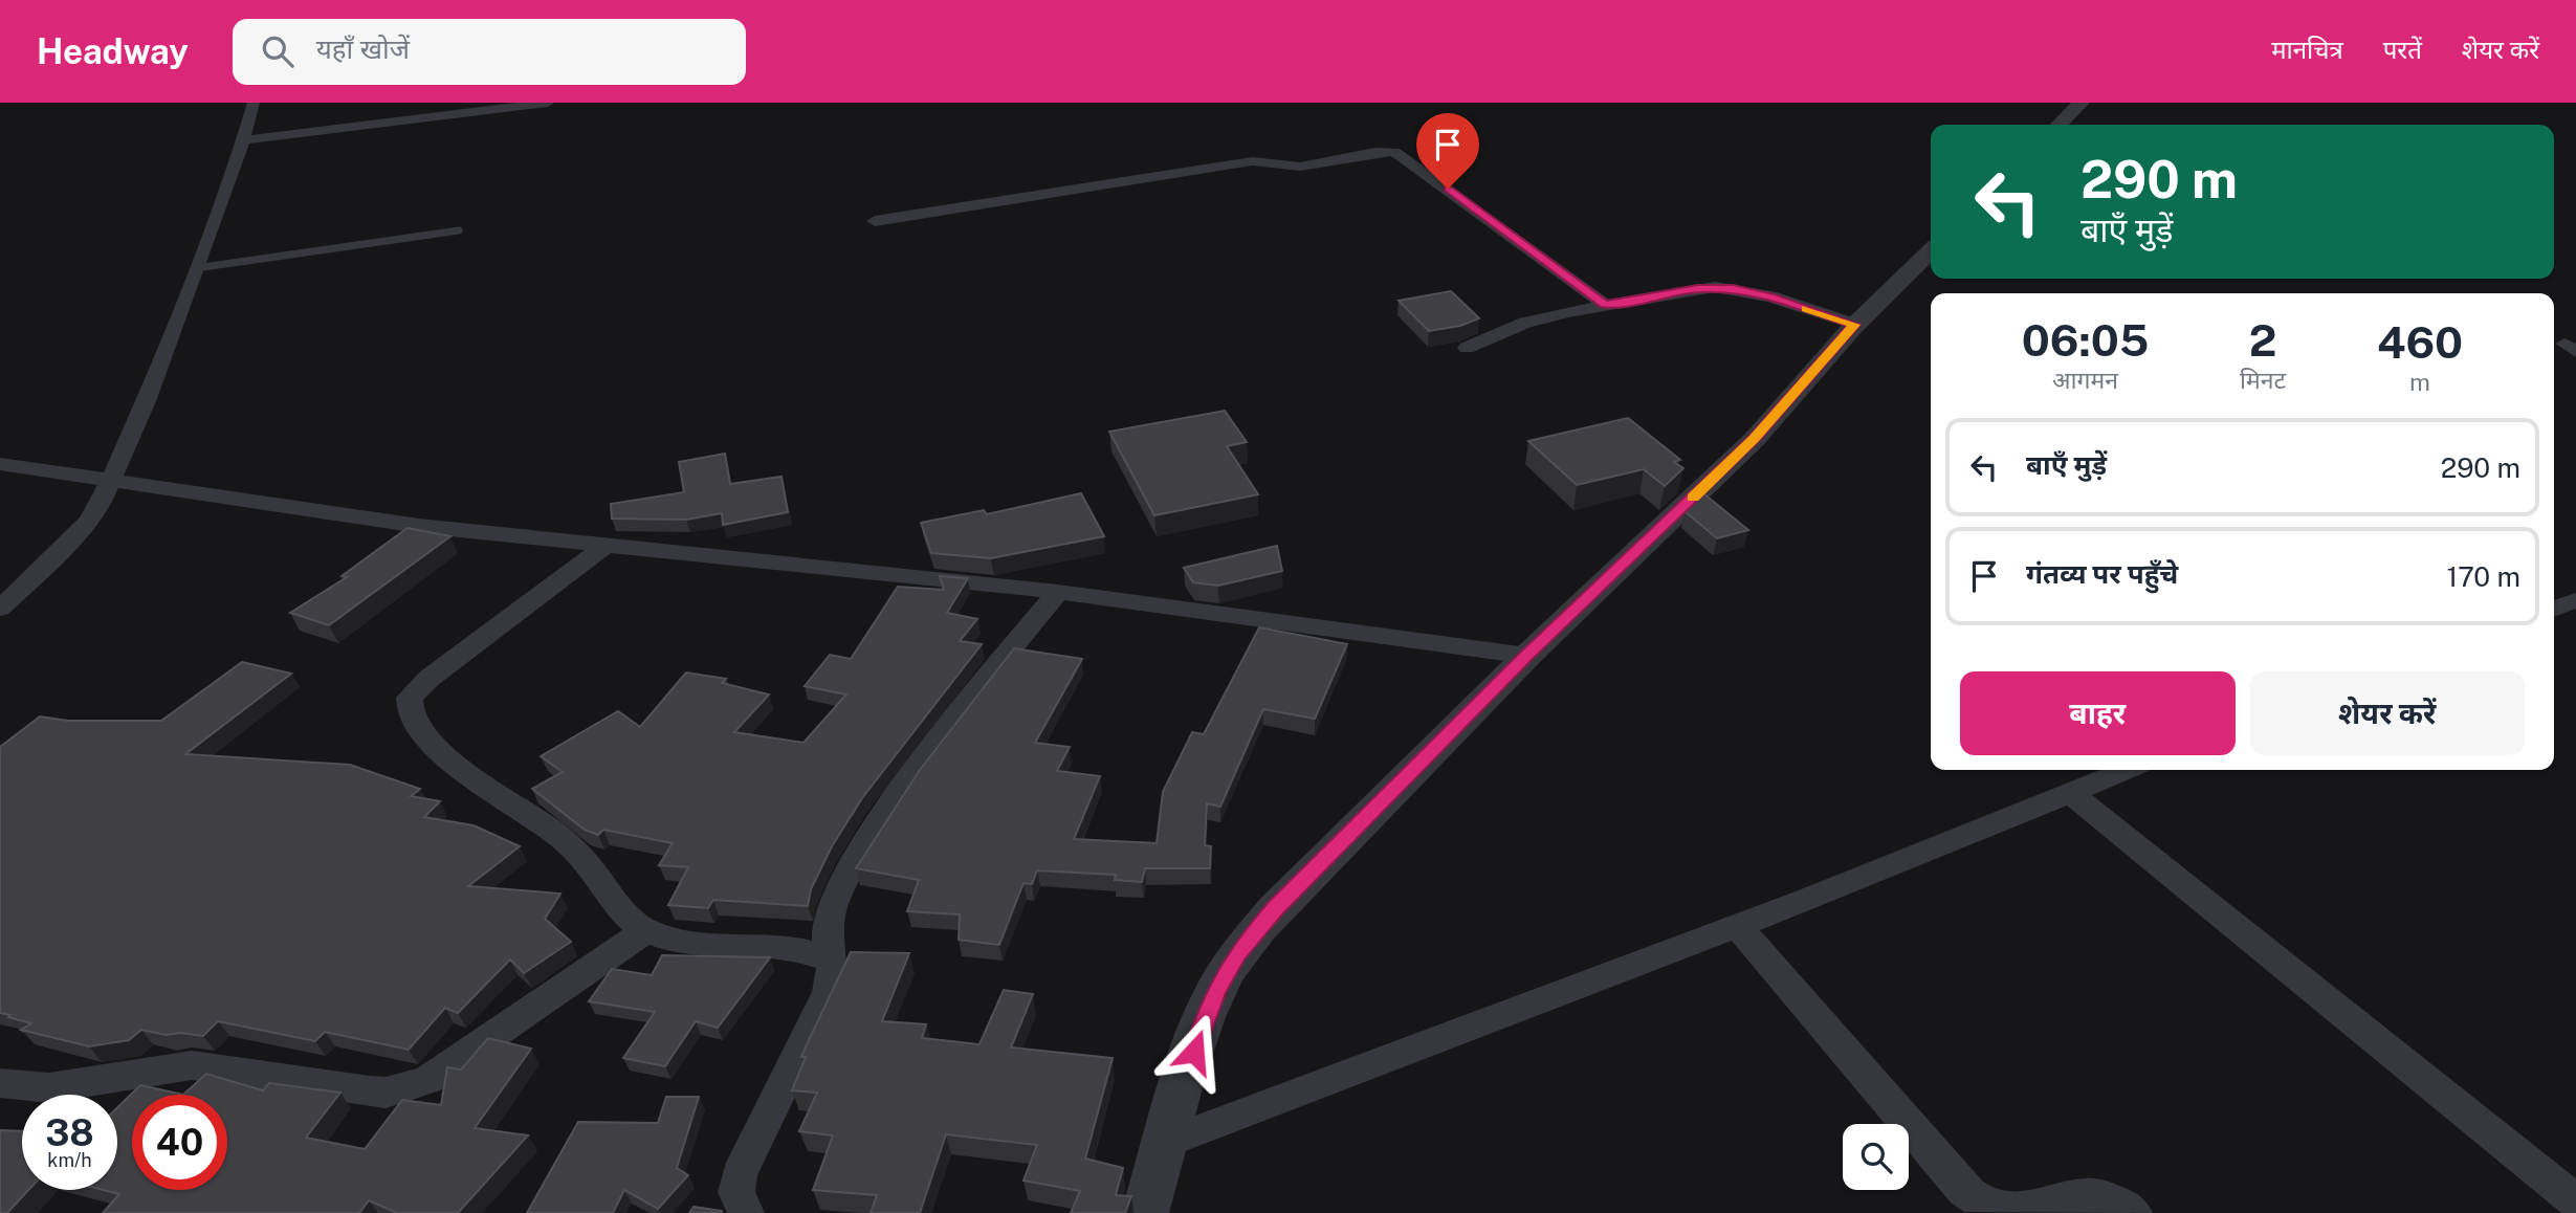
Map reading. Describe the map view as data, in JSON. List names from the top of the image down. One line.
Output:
{"page":{"header":"Headway","search":"यहाँ खोजें","nav":["मानचित्र","परतें","शेयर करें"],"turn":["290 m","बाएँ मुड़ें"],"eta":["06:05","आगमन","2","मिनट","460","m"],"list":[{"name":"बाएँ मुड़ें","value":"290 m"},{"name":"गंतव्य पर पहुँचे","value":"170 m"}],"buttons":["बाहर","शेयर करें"],"speed":"38 km/h","limit":"40"}}
